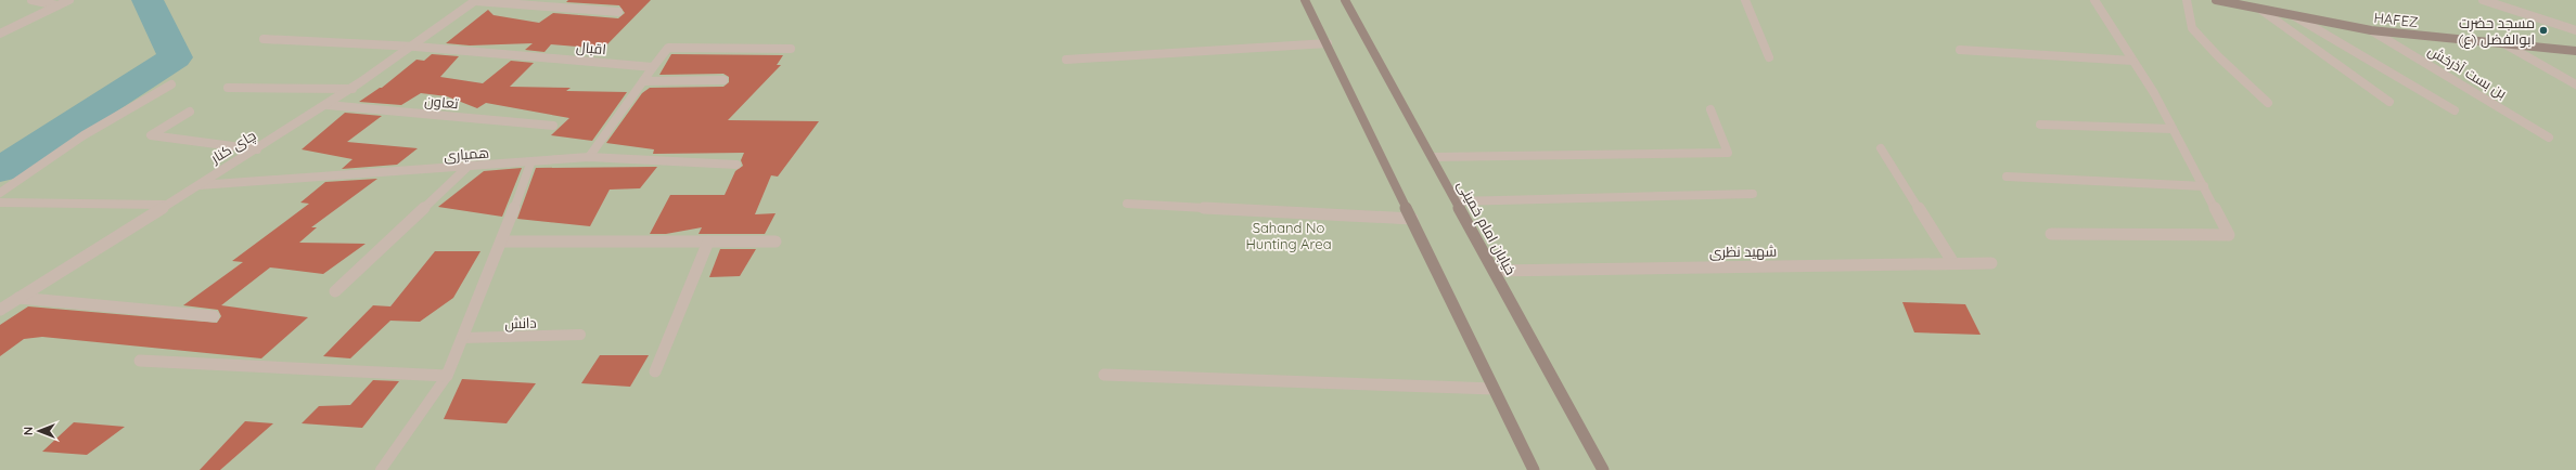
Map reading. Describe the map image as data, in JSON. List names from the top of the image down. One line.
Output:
{"streets":{"main road":["HAFEZ","خیابان امام خمینی"],"street":["اقبال","بن بست آذرخش","تعاون","چای کنار","همیاری","شهید نظری"],"lane":["دانش"]},"crossings":[["HAFEZ","بن بست آذرخش"],["اقبال","چای کنار"],["تعاون","چای کنار"],["چای کنار","همیاری"],["خیابان امام خمینی","شهید نظری"]],"parks":["Sahand No Hunting Area"],"places":["مسجد حضرت ابوالفضل (ع)"],"north":"left"}
